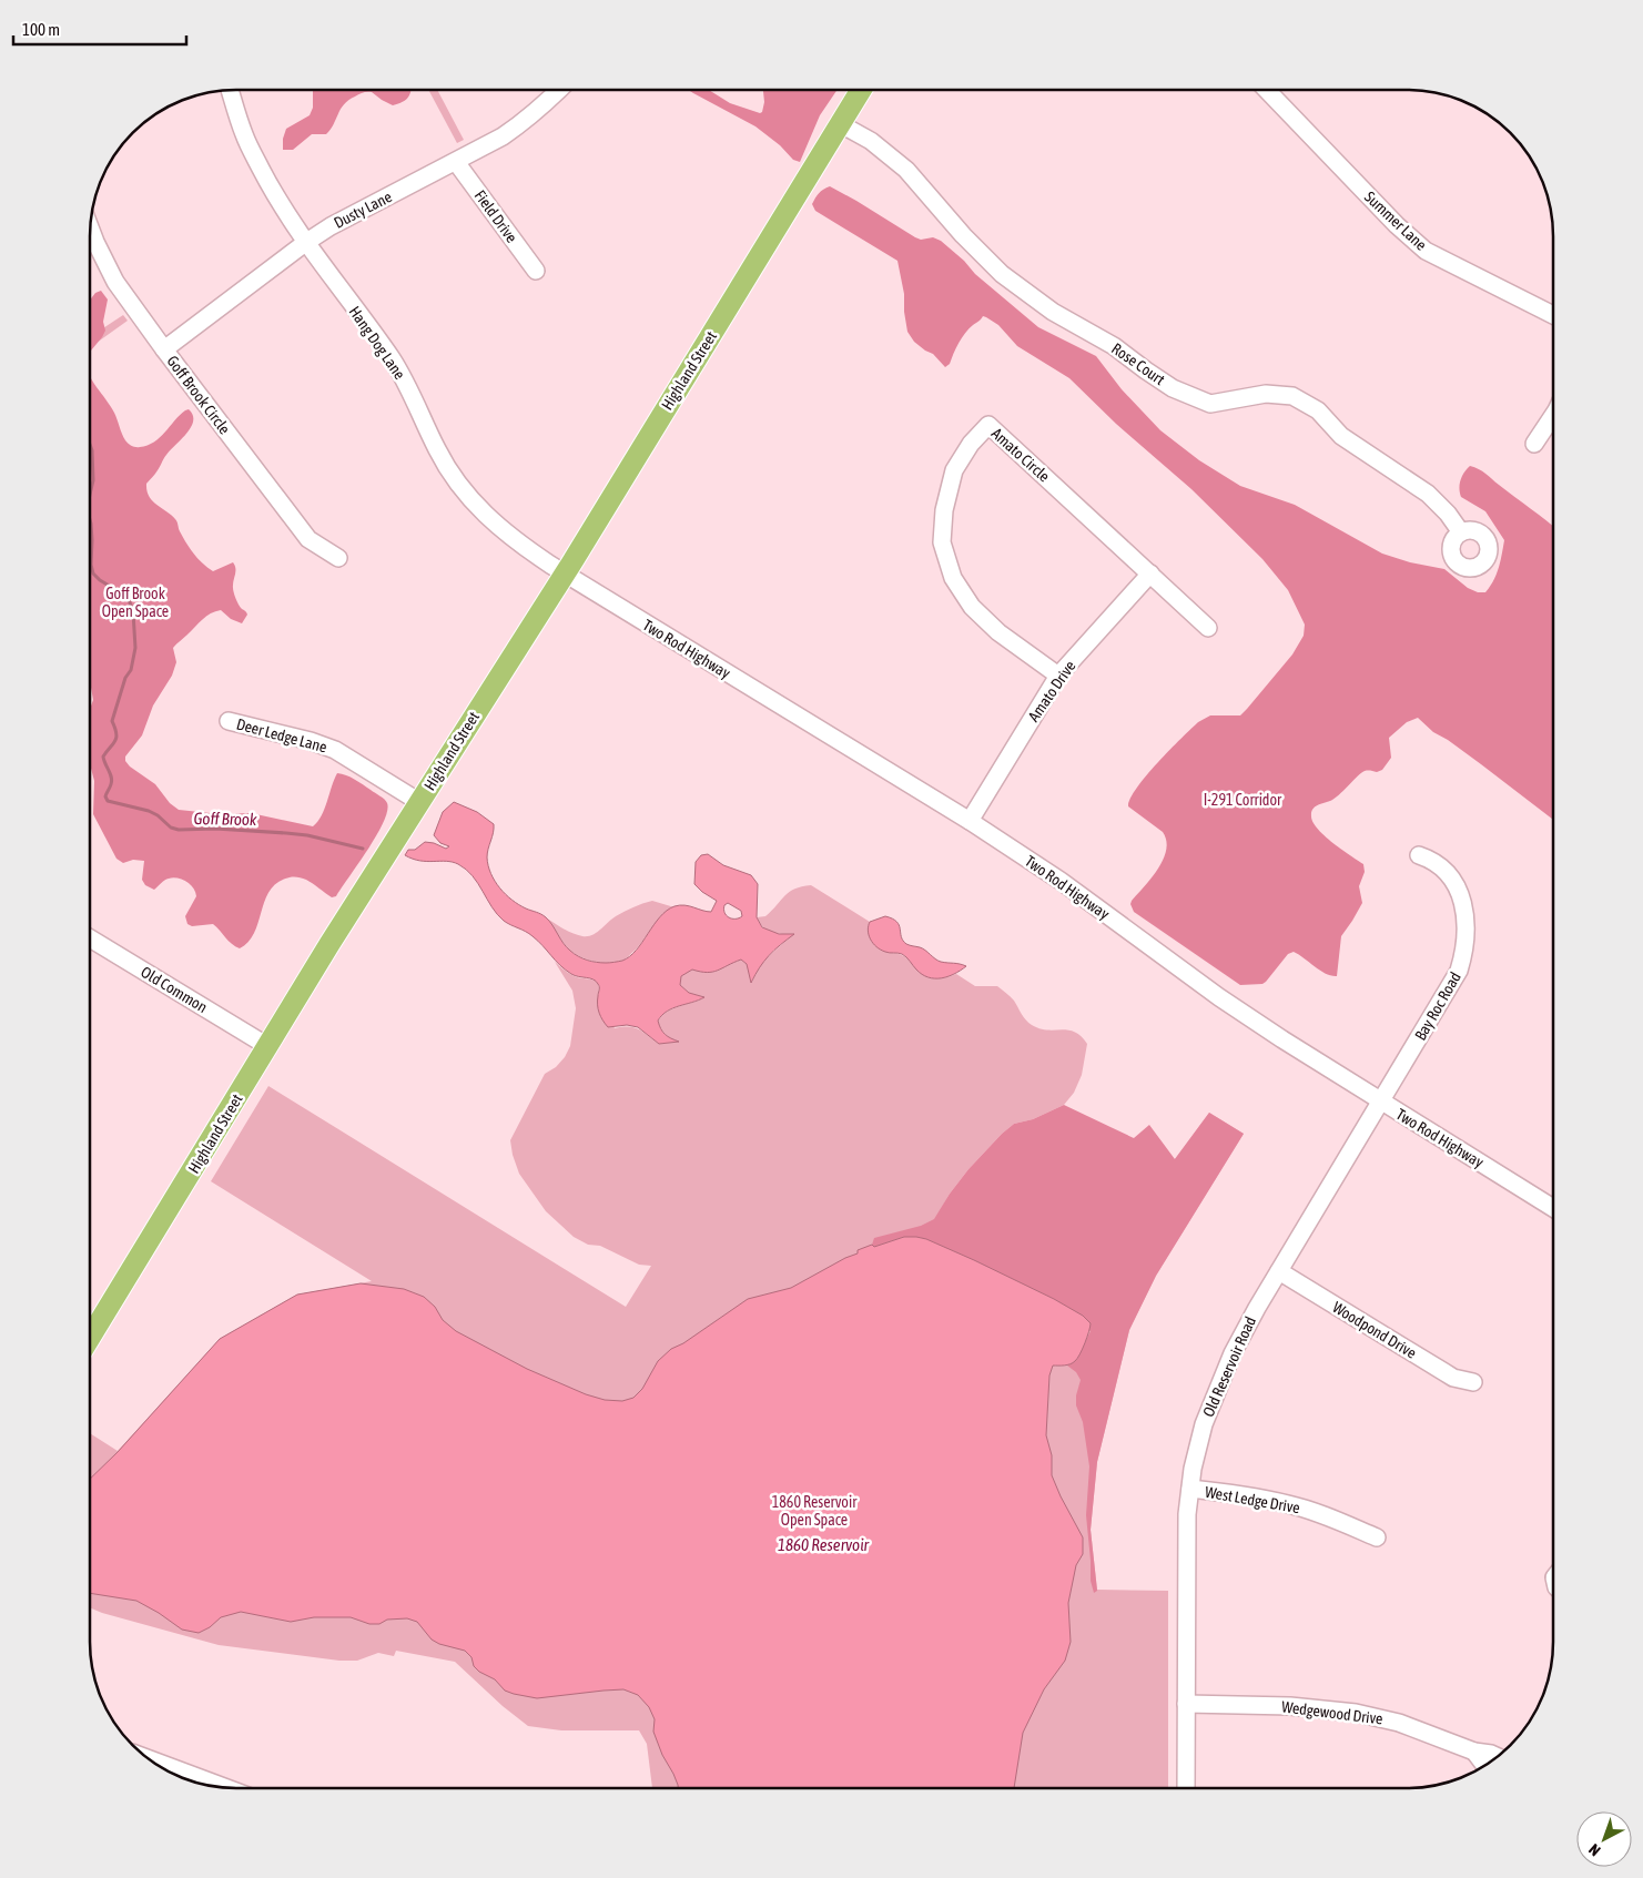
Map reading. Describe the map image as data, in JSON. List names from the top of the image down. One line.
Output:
{"streets":{"main road":["Highland Street"],"street":["Dusty Lane","Field Drive","Summer Lane","Hang Dog Lane","Rose Court","Goff Brook Circle","Amato Circle","Two Rod Highway","Amato Drive","Deer Ledge Lane","Old Common","Bay Roc Road","Woodpond Drive","Old Reservoir Road","West Ledge Drive","Wedgewood Drive"]},"crossings":[["Dusty Lane","Field Drive"],["Dusty Lane","Hang Dog Lane"],["Dusty Lane","Goff Brook Circle"],["Hang Dog Lane","Highland Street"],["Hang Dog Lane","Two Rod Highway"],["Rose Court","Highland Street"],["Highland Street","Two Rod Highway"],["Highland Street","Deer Ledge Lane"],["Highland Street","Old Common"],["Amato Circle","Amato Drive"],["Two Rod Highway","Amato Drive"],["Two Rod Highway","Bay Roc Road"],["Two Rod Highway","Old Reservoir Road"],["Bay Roc Road","Old Reservoir Road"],["Woodpond Drive","Old Reservoir Road"],["Old Reservoir Road","West Ledge Drive"],["Old Reservoir Road","Wedgewood Drive"]],"water":["Goff Brook","1860 Reservoir"],"parks":["Goff Brook Open Space","I-291 Corridor","1860 Reservoir Open Space"],"scale_bar":"100 m","north":"bottom left"}
